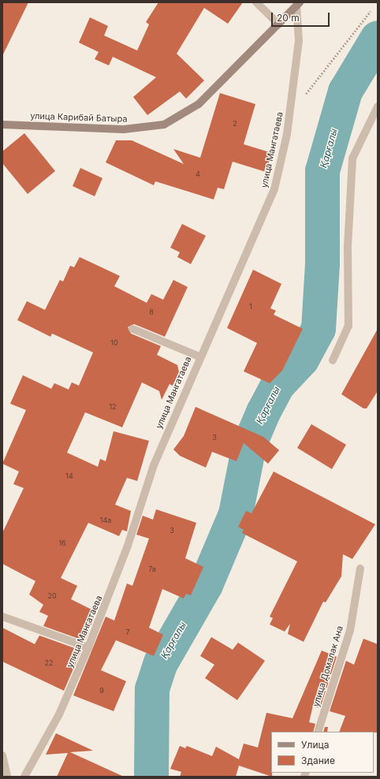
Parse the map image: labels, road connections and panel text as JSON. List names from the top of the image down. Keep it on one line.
{"streets":{"street":["улица Карибай Батыра","улица Мангатаева","улица Домалак Ана"]},"crossings":[["улица Карибай Батыра","улица Мангатаева"]],"water":["Қарғалы"],"house_numbers":["2","4","1","8","10","12","3","14","14а","3","16","7а","20","7","22","9"],"legend":["Улица","Здание"],"scale_bar":"20 m"}
